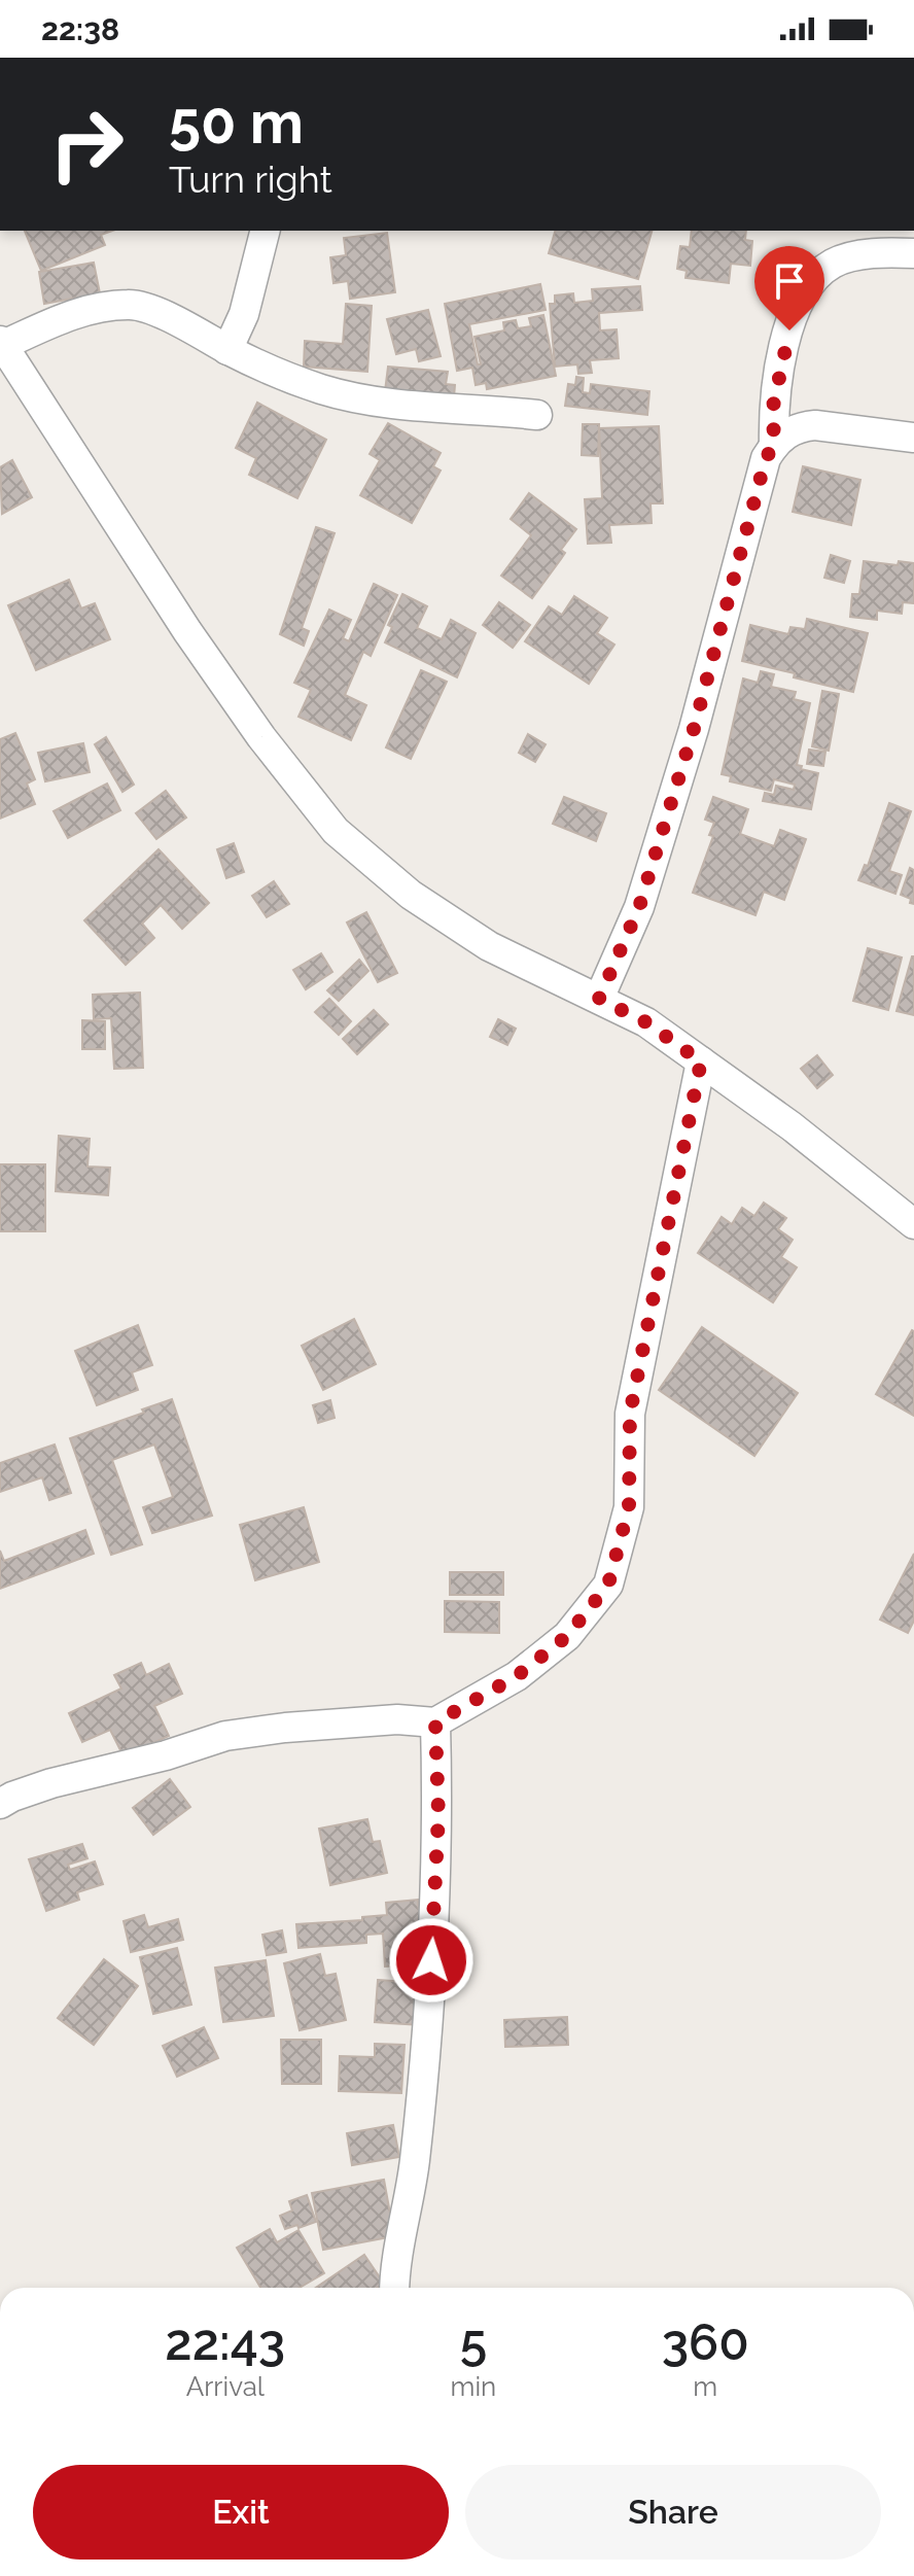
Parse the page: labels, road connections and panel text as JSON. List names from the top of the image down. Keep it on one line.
{"page":{"status":"22:38","turn":["50 m","Turn right"],"eta":["22:43","Arrival","5","min","360","m"],"buttons":["Exit","Share"]}}
